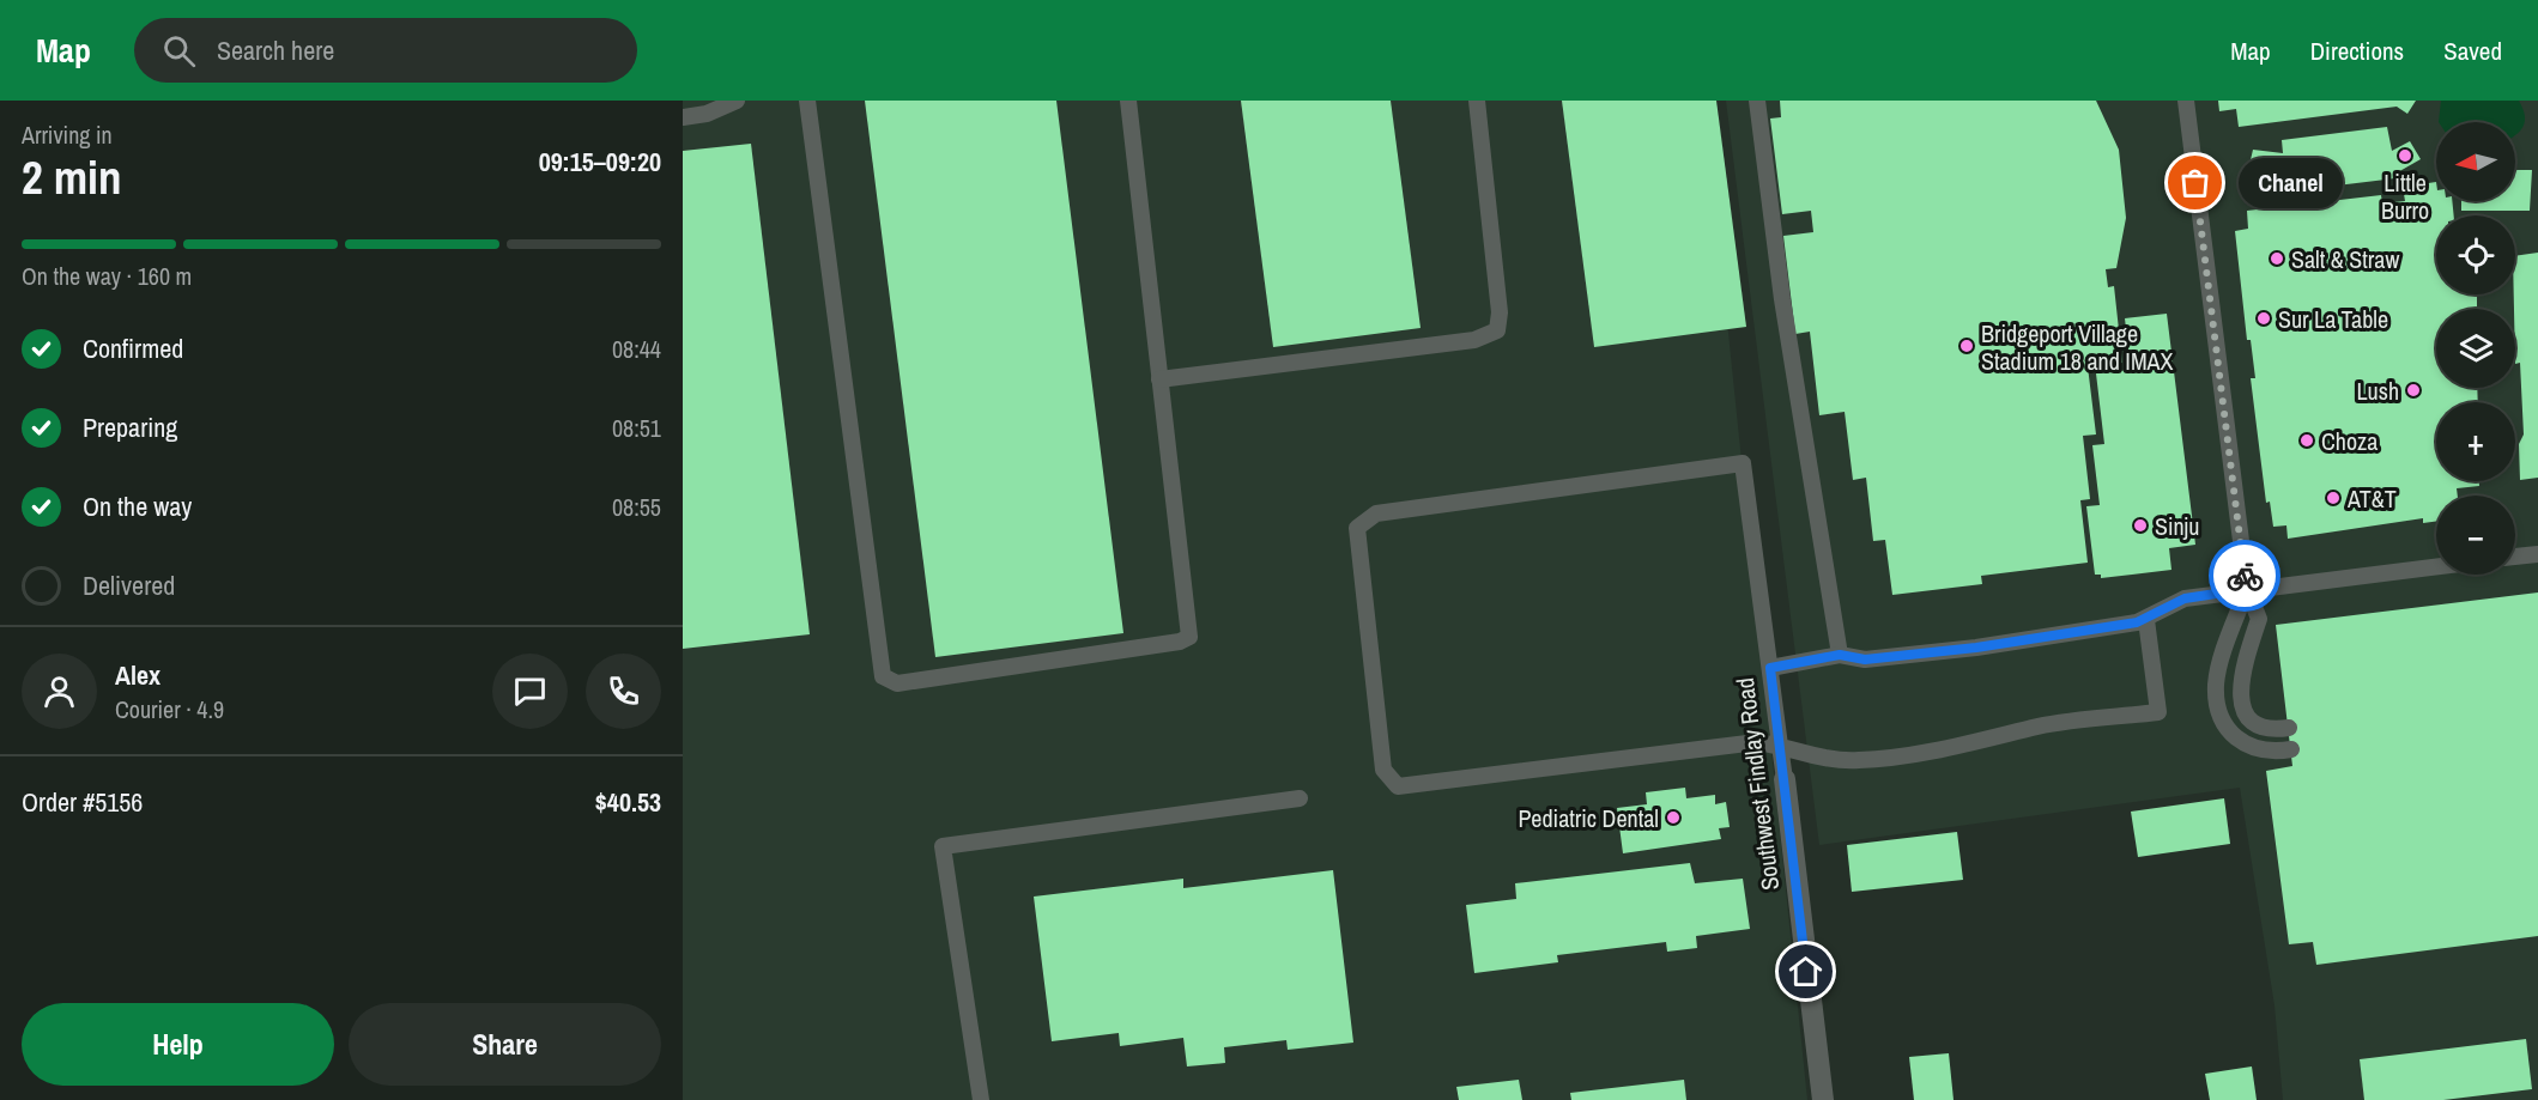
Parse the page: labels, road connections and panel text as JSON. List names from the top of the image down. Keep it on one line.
{"streets":{"street":["Southwest Findlay Road"]},"places":["Little Burro","Chanel","Salt & Straw","Sur La Table","Bridgeport Village Stadium 18 and IMAX","Lush","Choza","AT&T","Sinju","Pediatric Dental"],"north":"left","page":{"header":"Map","search":"Search here","nav":["Map","Directions","Saved"],"heading":["2 min","Arriving in","09:15–09:20"],"panel":["Alex","Courier · 4.9","Order #5156","$40.53"],"map_buttons":["+","−"],"bubble":"Chanel","bar":"On the way · 160 m","list":[["Confirmed","08:44"],["Preparing","08:51"],["On the way","08:55"],"Delivered"],"buttons":["Help","Share"]}}
